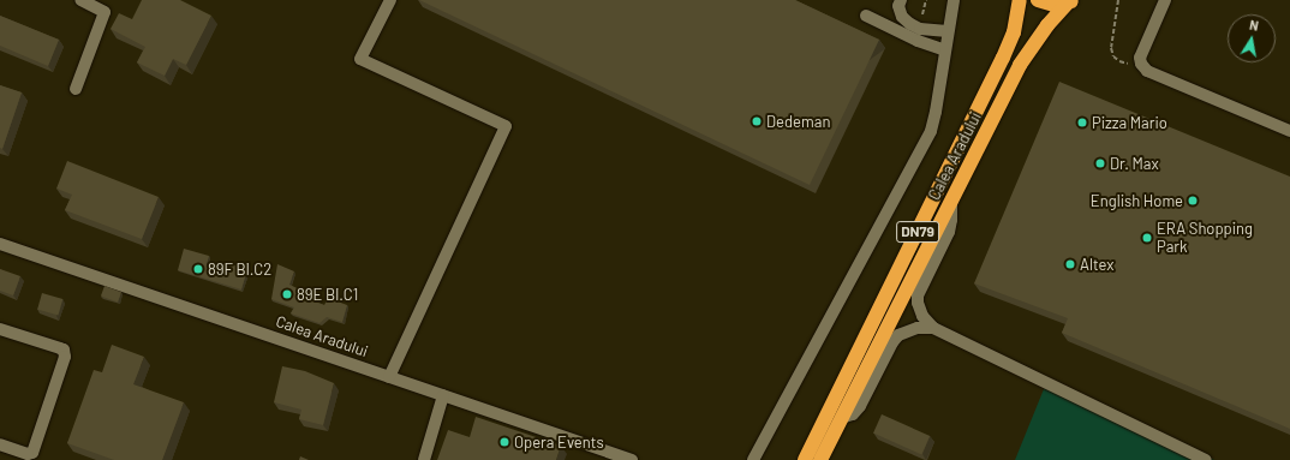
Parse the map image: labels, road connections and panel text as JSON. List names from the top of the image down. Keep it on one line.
{"streets":{"highway":["Calea Aradului","DN79"]},"places":["Dedeman","Pizza Mario","Dr. Max","English Home","ERA Shopping Park","Altex","89F Bl.C2","89E Bl.C1","Opera Events"],"north":"top"}
